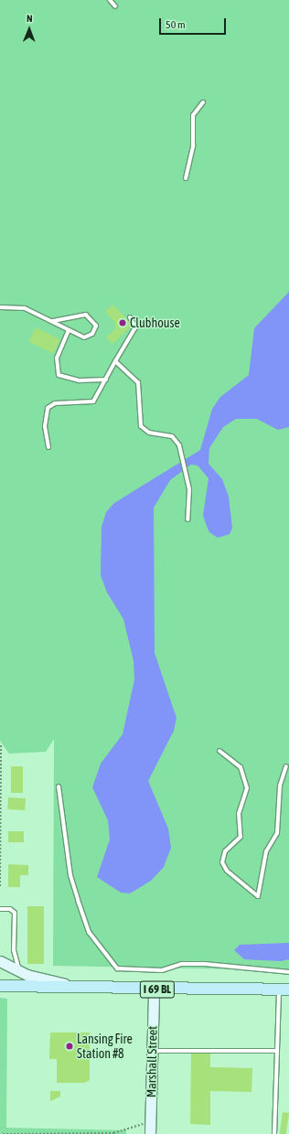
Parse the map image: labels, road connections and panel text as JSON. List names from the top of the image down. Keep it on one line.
{"streets":{"main road":["I 69 BL"],"street":["Marshall Street"]},"crossings":[["I 69 BL","Marshall Street"]],"places":["Clubhouse","Lansing Fire Station #8"],"scale_bar":"50 m","north":"top"}
